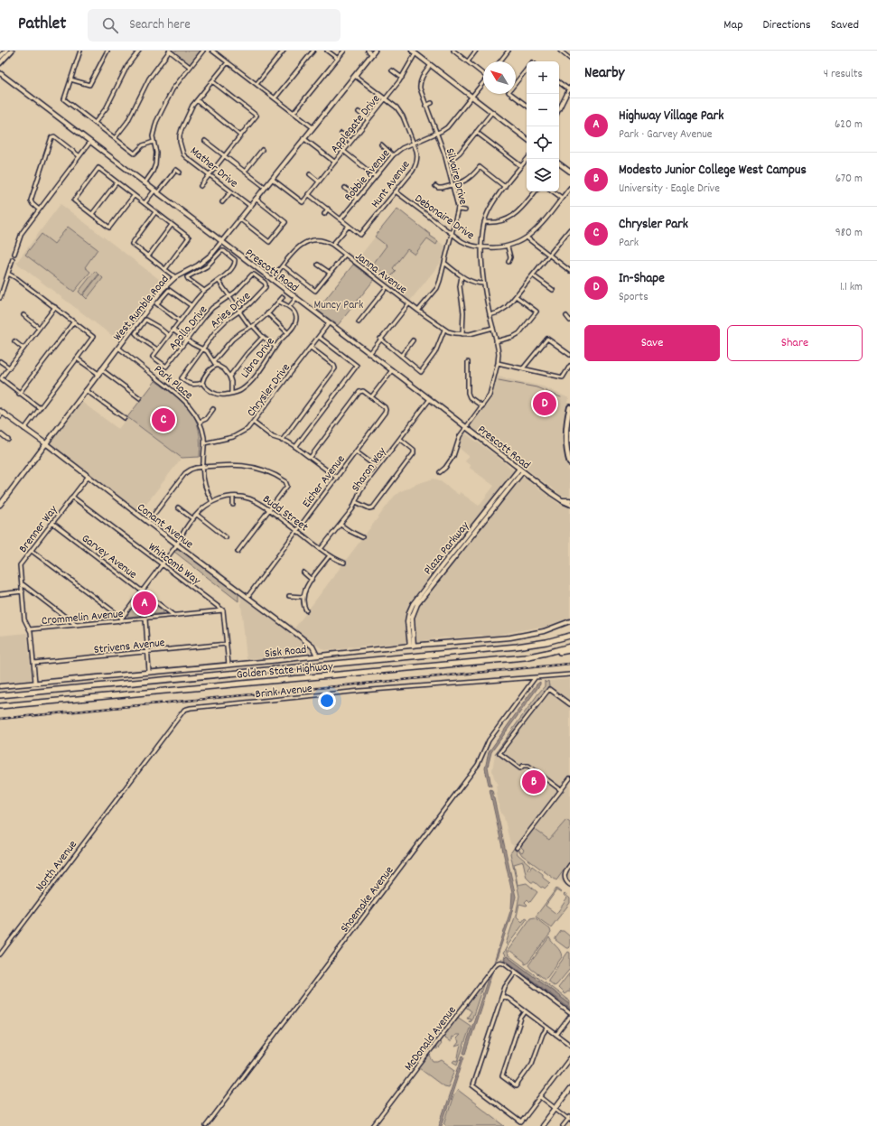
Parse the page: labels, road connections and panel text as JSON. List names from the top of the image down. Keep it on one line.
{"streets":{"highway":["Golden State Highway"],"street":["Applegate Drive","Mather Drive","Robbie Avenue","Silvaire Drive","Hunt Avenue","Debonaire Drive","Prescott Road","Janna Avenue","West Rumble Road","Aries Drive","Apollo Drive","Libra Drive","Park Place","Chrysler Drive","Sharon Way","Eicher Avenue","Budd Street","Conant Avenue","Brenner Way","Plaza Parkway","Garvey Avenue","Whitcomb Way","Crommelin Avenue","Strivens Avenue","Sisk Road","Brink Avenue","North Avenue","Shoemake Avenue","McDonald Avenue"]},"crossings":[["Applegate Drive","Hunt Avenue"],["Applegate Drive","West Rumble Road"],["Mather Drive","West Rumble Road"],["Robbie Avenue","Silvaire Drive"],["Robbie Avenue","Hunt Avenue"],["Silvaire Drive","Debonaire Drive"],["Silvaire Drive","Janna Avenue"],["Hunt Avenue","Debonaire Drive"],["Hunt Avenue","West Rumble Road"],["Prescott Road","Janna Avenue"],["Prescott Road","West Rumble Road"],["Prescott Road","Chrysler Drive"],["Prescott Road","Sharon Way"],["Prescott Road","Plaza Parkway"],["West Rumble Road","Park Place"],["West Rumble Road","Conant Avenue"],["Aries Drive","Apollo Drive"],["Aries Drive","Libra Drive"],["Park Place","Chrysler Drive"],["Park Place","Budd Street"],["Sharon Way","Budd Street"],["Eicher Avenue","Budd Street"],["Eicher Avenue","Conant Avenue"],["Budd Street","Conant Avenue"],["Budd Street","Garvey Avenue"],["Budd Street","Whitcomb Way"],["Budd Street","Crommelin Avenue"],["Conant Avenue","Brenner Way"],["Conant Avenue","Sisk Road"],["Brenner Way","Garvey Avenue"],["Brenner Way","Whitcomb Way"],["Brenner Way","Crommelin Avenue"],["Brenner Way","Strivens Avenue"],["Brenner Way","Sisk Road"],["Plaza Parkway","Sisk Road"],["Garvey Avenue","Crommelin Avenue"],["Whitcomb Way","Crommelin Avenue"],["Brink Avenue","North Avenue"],["Brink Avenue","Shoemake Avenue"]],"parks":["Muncy Park"],"north":"top left","page":{"header":"Pathlet","search":"Search here","nav":["Map","Directions","Saved"],"heading":["Nearby","4 results"],"map_buttons":["+","−"],"list":[{"mark":"A","name":"Highway Village Park","note":"Park · Garvey Avenue","value":"620 m"},{"mark":"B","name":"Modesto Junior College West Campus","note":"University · Eagle Drive","value":"670 m"},{"mark":"C","name":"Chrysler Park","note":"Park","value":"980 m"},{"mark":"D","name":"In-Shape","note":"Sports","value":"1.1 km"}],"buttons":["Save","Share"],"pins":["D","C","A","B"]}}
